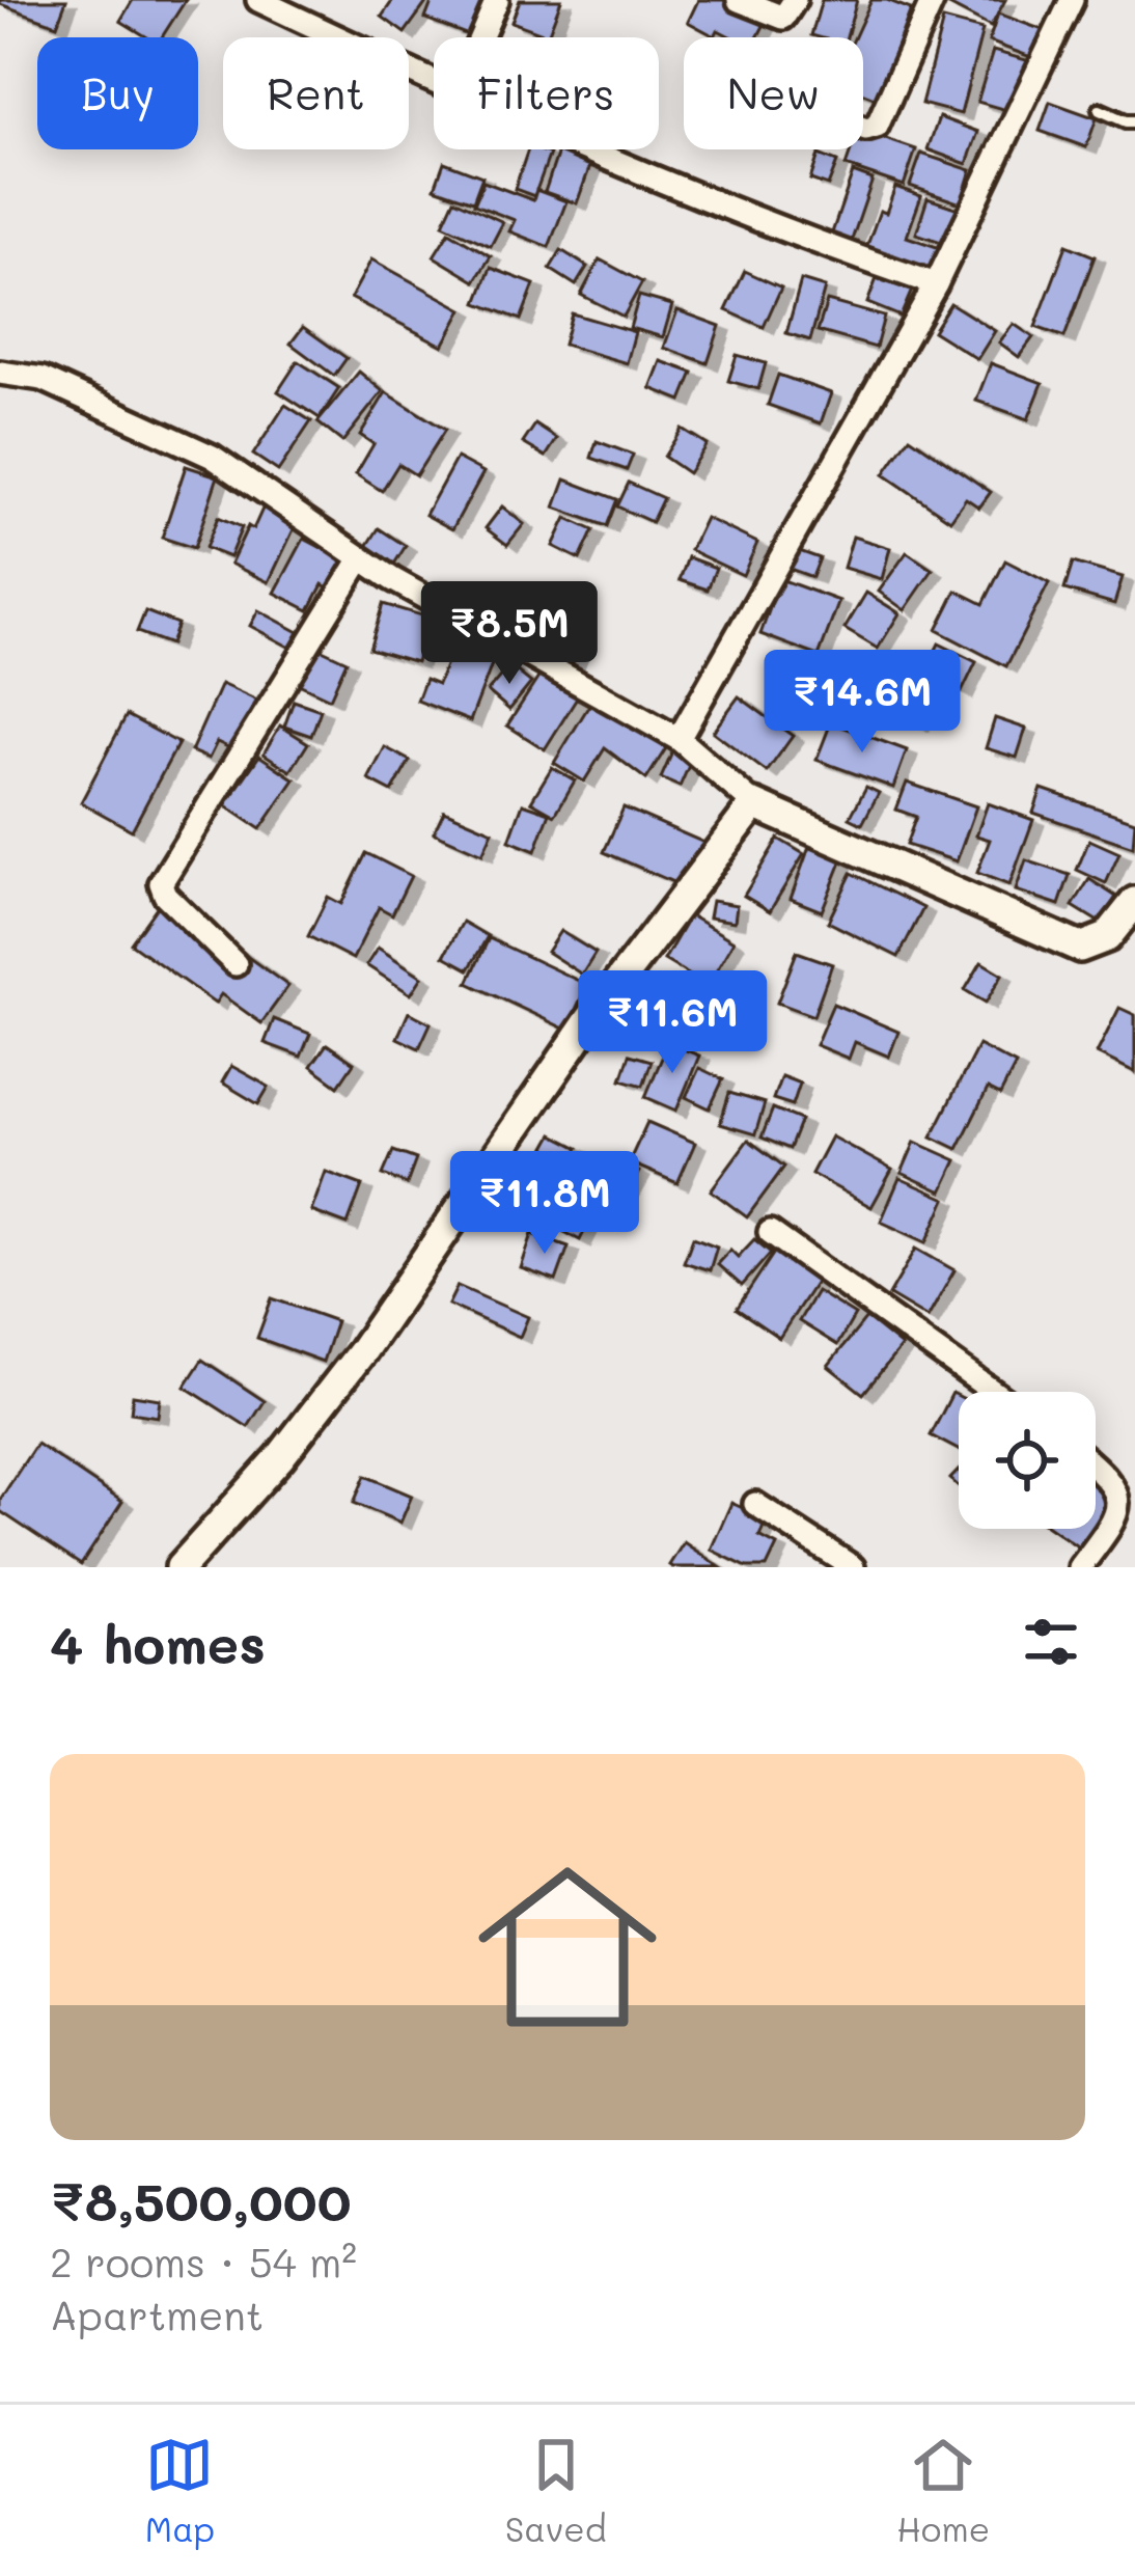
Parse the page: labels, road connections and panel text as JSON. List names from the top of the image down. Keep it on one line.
{"page":{"chip":["Buy","Rent","Filters","New"],"price":["₹8.5M","₹14.6M","₹11.6M","₹11.8M"],"heading":"4 homes","list":[{"name":"₹8,500,000","note":"2 rooms · 54 m² · Apartment"}],"tabs":["Map","Saved","Home"]}}
